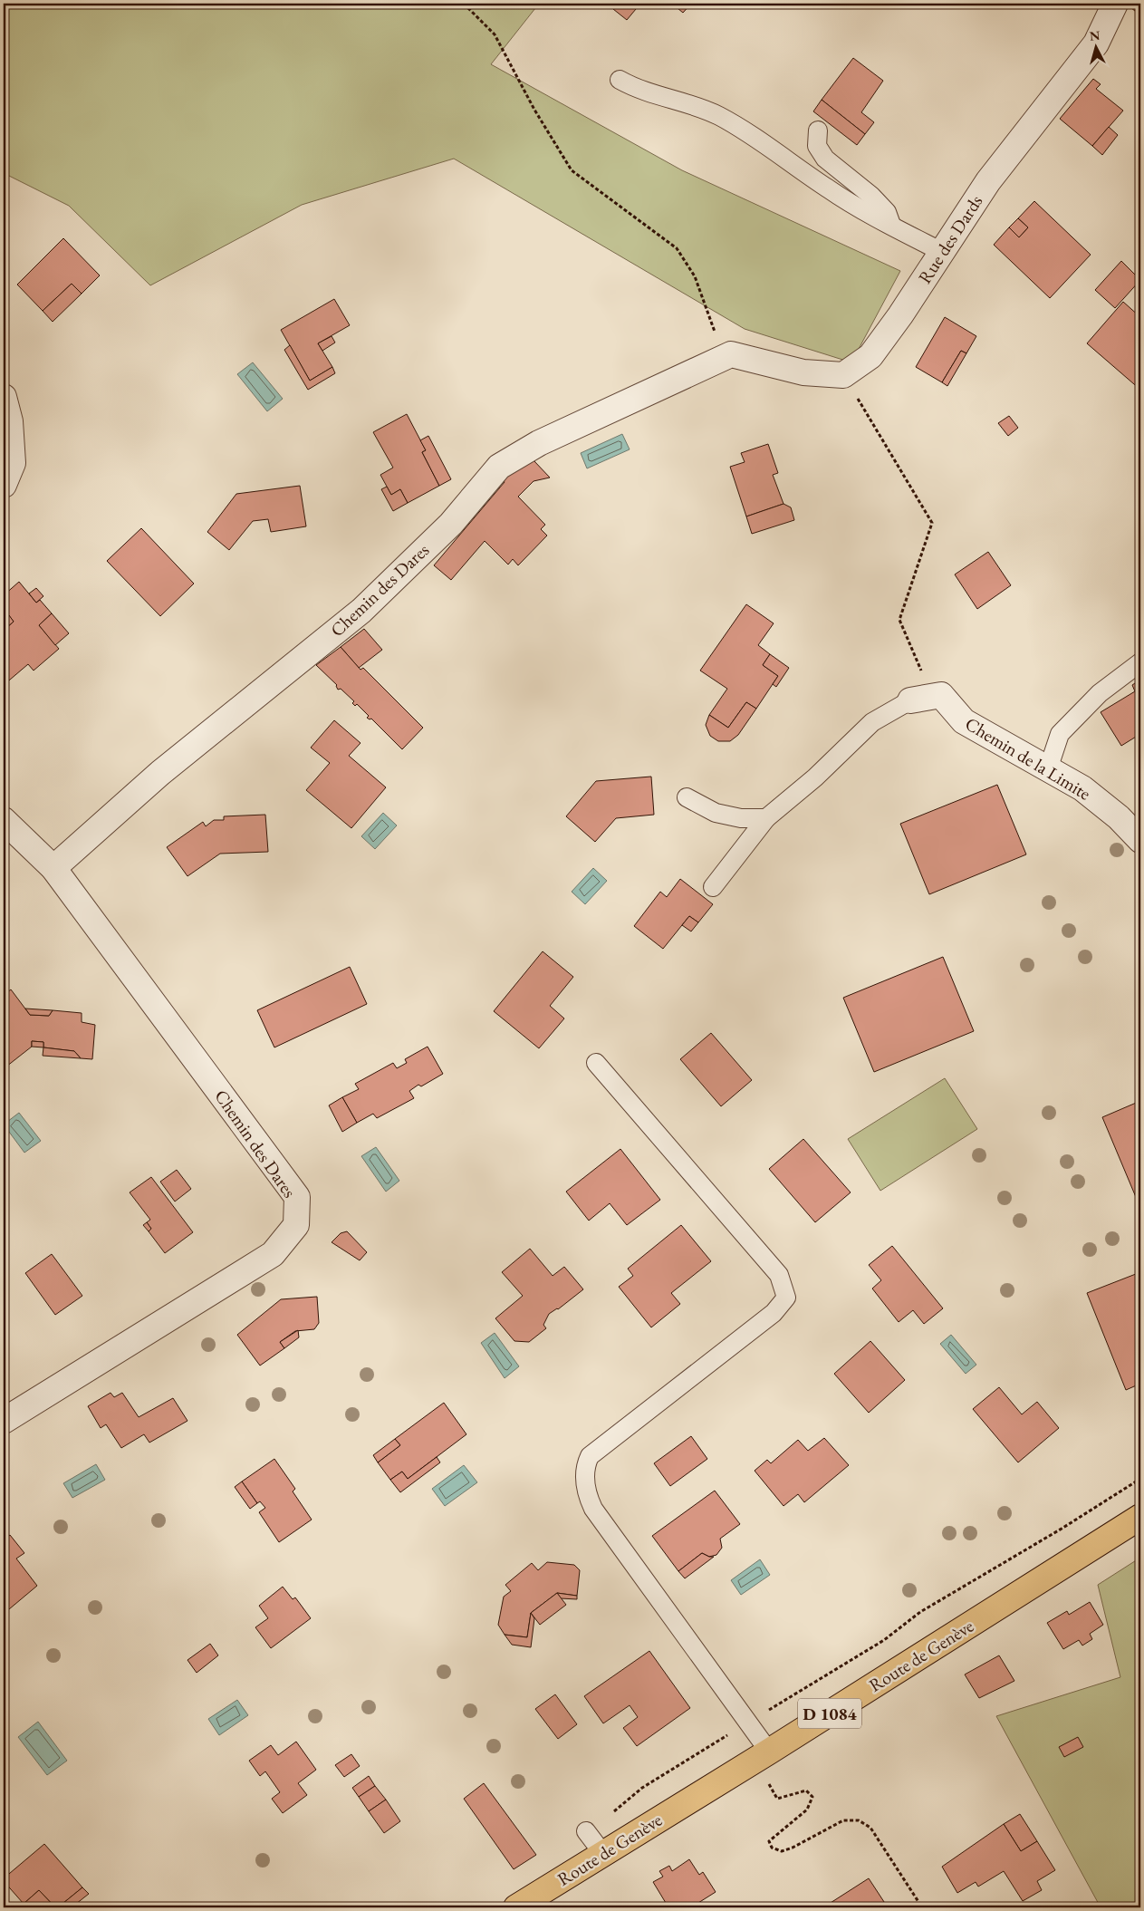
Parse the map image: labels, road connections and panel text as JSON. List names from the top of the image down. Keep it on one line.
{"streets":{"main road":["Route de Genève","D 1084"],"street":["Rue des Dards","Chemin des Dares","Chemin de la Limite"]},"north":"top"}
